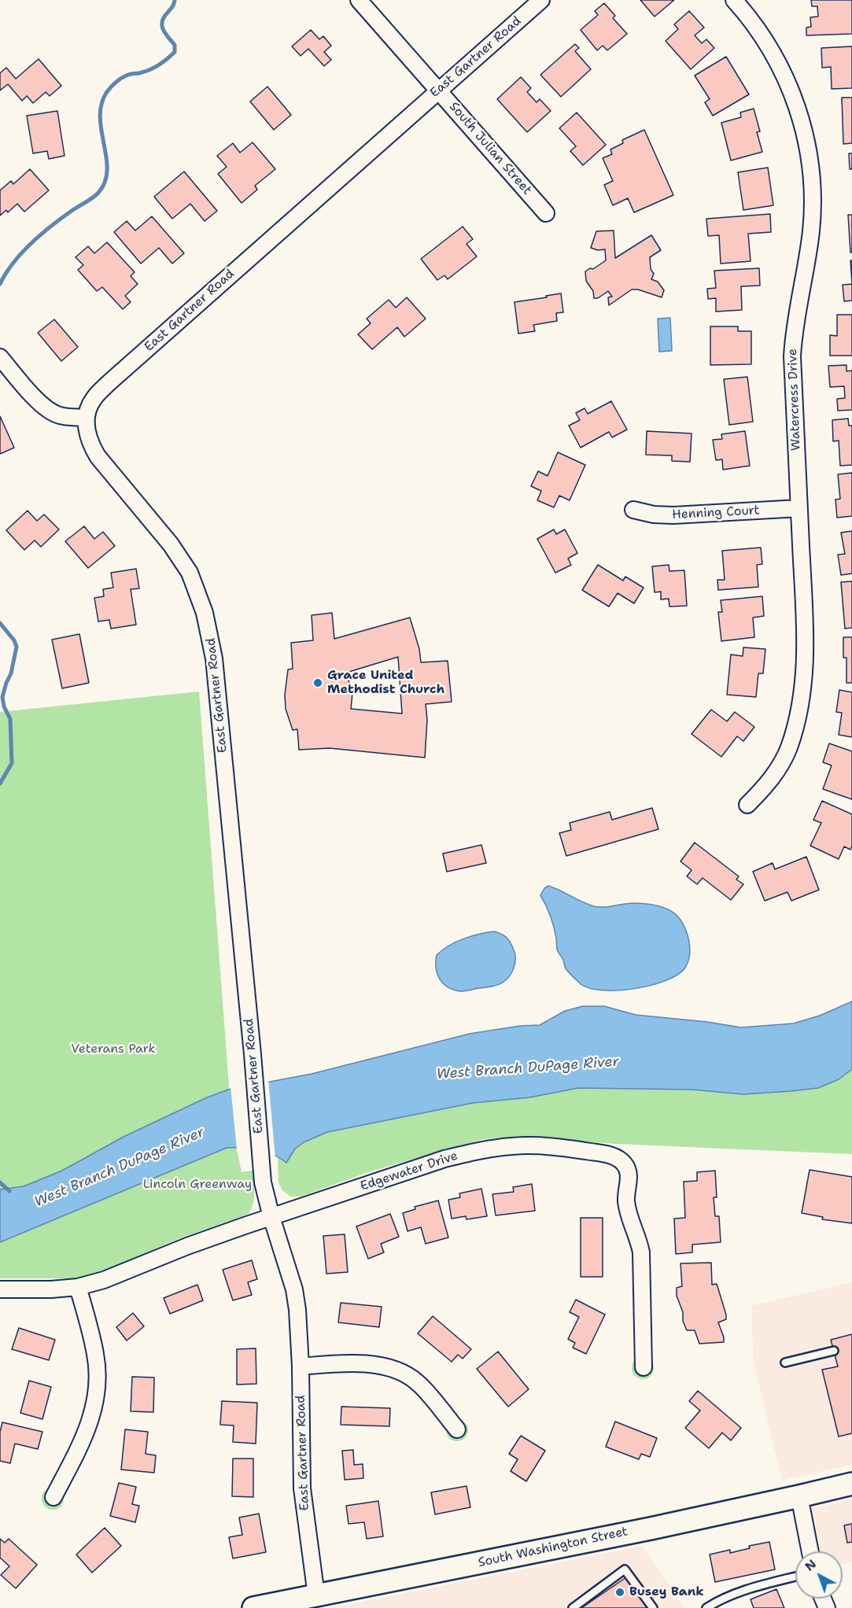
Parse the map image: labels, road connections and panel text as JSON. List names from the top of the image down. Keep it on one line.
{"streets":{"main road":["South Washington Street"],"street":["East Gartner Road","South Julian Street","Watercress Drive","Henning Court","Edgewater Drive"]},"crossings":[["East Gartner Road","South Julian Street"],["East Gartner Road","Edgewater Drive"],["East Gartner Road","South Washington Street"],["Watercress Drive","Henning Court"]],"water":["West Branch DuPage River"],"parks":["Veterans Park","Lincoln Greenway"],"places":["Grace United Methodist Church","Busey Bank"],"north":"top left"}
